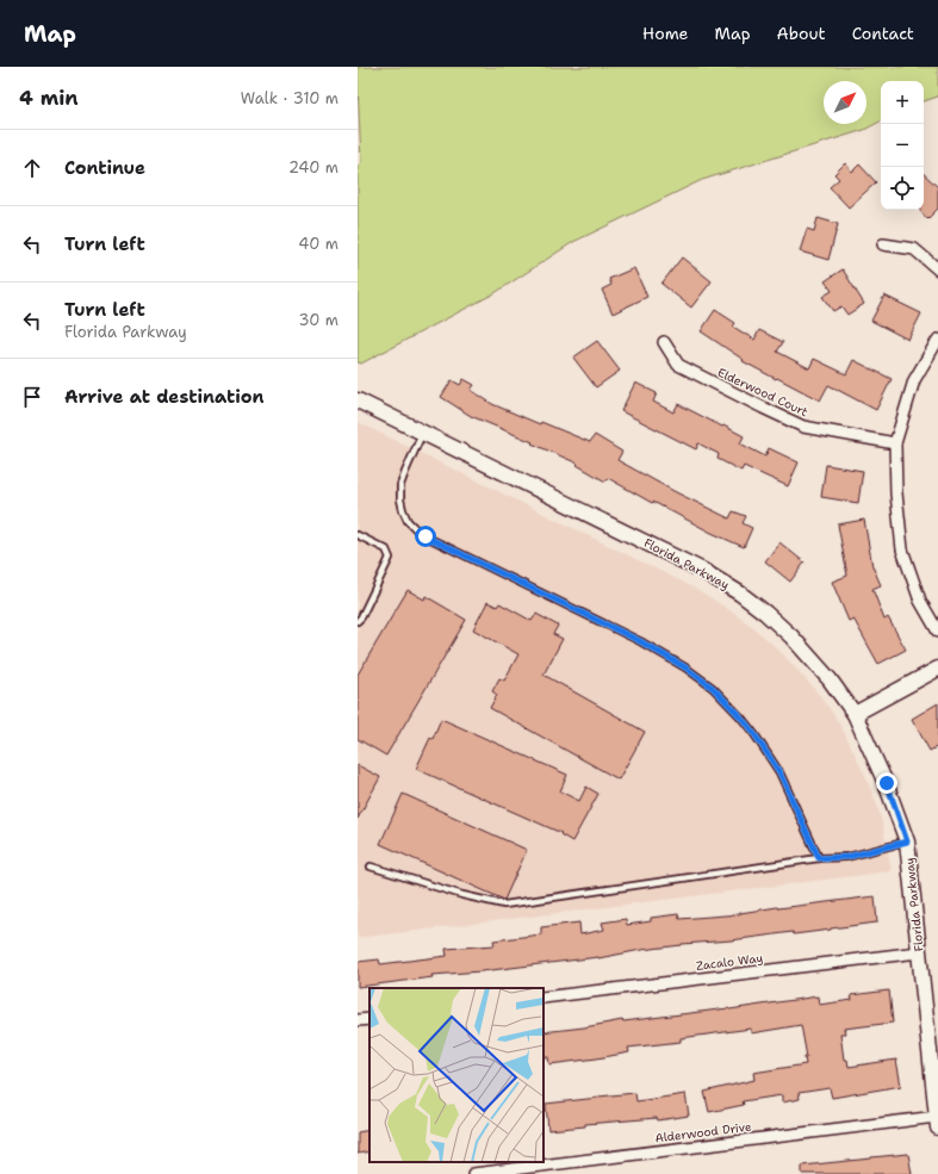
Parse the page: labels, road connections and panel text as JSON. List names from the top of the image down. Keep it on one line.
{"streets":{"street":["Elderwood Court","Florida Parkway","Zacalo Way","Alderwood Drive"]},"crossings":[["Florida Parkway","Zacalo Way"],["Florida Parkway","Alderwood Drive"]],"north":"top right","page":{"header":"Map","nav":["Home","Map","About","Contact"],"heading":["4 min","Walk · 310 m"],"map_buttons":["+","−"],"list":[["Continue","240 m"],["Turn left","40 m"],["Turn left","Florida Parkway","30 m"],"Arrive at destination"]}}
